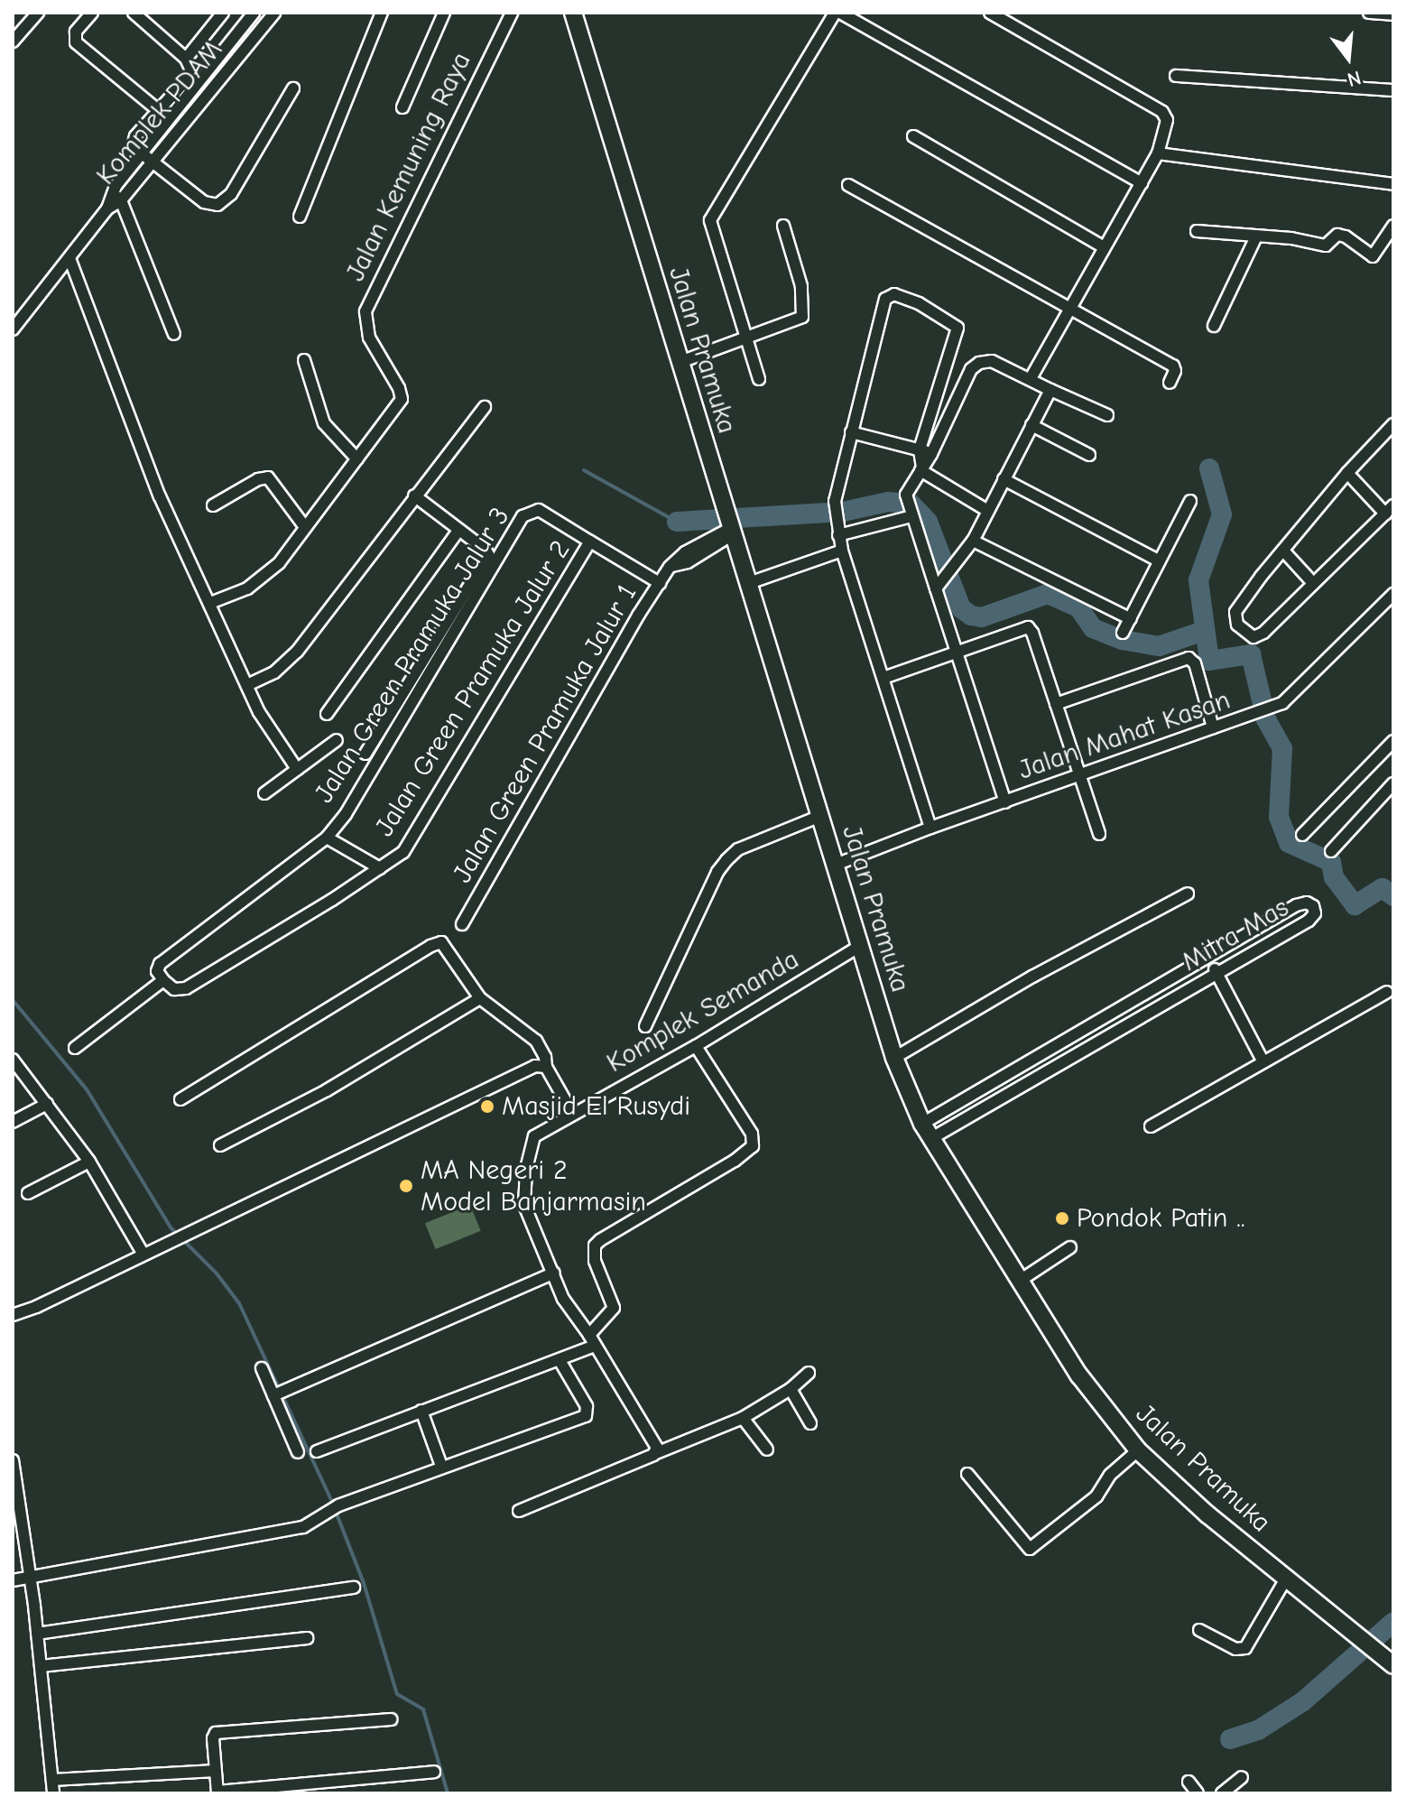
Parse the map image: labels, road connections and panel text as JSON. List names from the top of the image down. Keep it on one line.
{"streets":{"main road":["Jalan Pramuka"],"street":["Komplek PDAM","Jalan Kemuning Raya","Jalan Green Pramuka Jalur 3","Jalan Green Pramuka Jalur 2","Jalan Green Pramuka Jalur 1","Jalan Mahat Kasan","Mitra Mas","Komplek Semanda"]},"crossings":[["Jalan Pramuka","Jalan Green Pramuka Jalur 1"],["Jalan Pramuka","Jalan Mahat Kasan"],["Jalan Pramuka","Mitra Mas"],["Jalan Pramuka","Komplek Semanda"],["Jalan Green Pramuka Jalur 3","Jalan Green Pramuka Jalur 2"],["Jalan Green Pramuka Jalur 2","Jalan Green Pramuka Jalur 1"]],"places":["Masjid El Rusydi","MA Negeri 2 Model Banjarmasin","Pondok Patin .."],"north":"bottom"}
